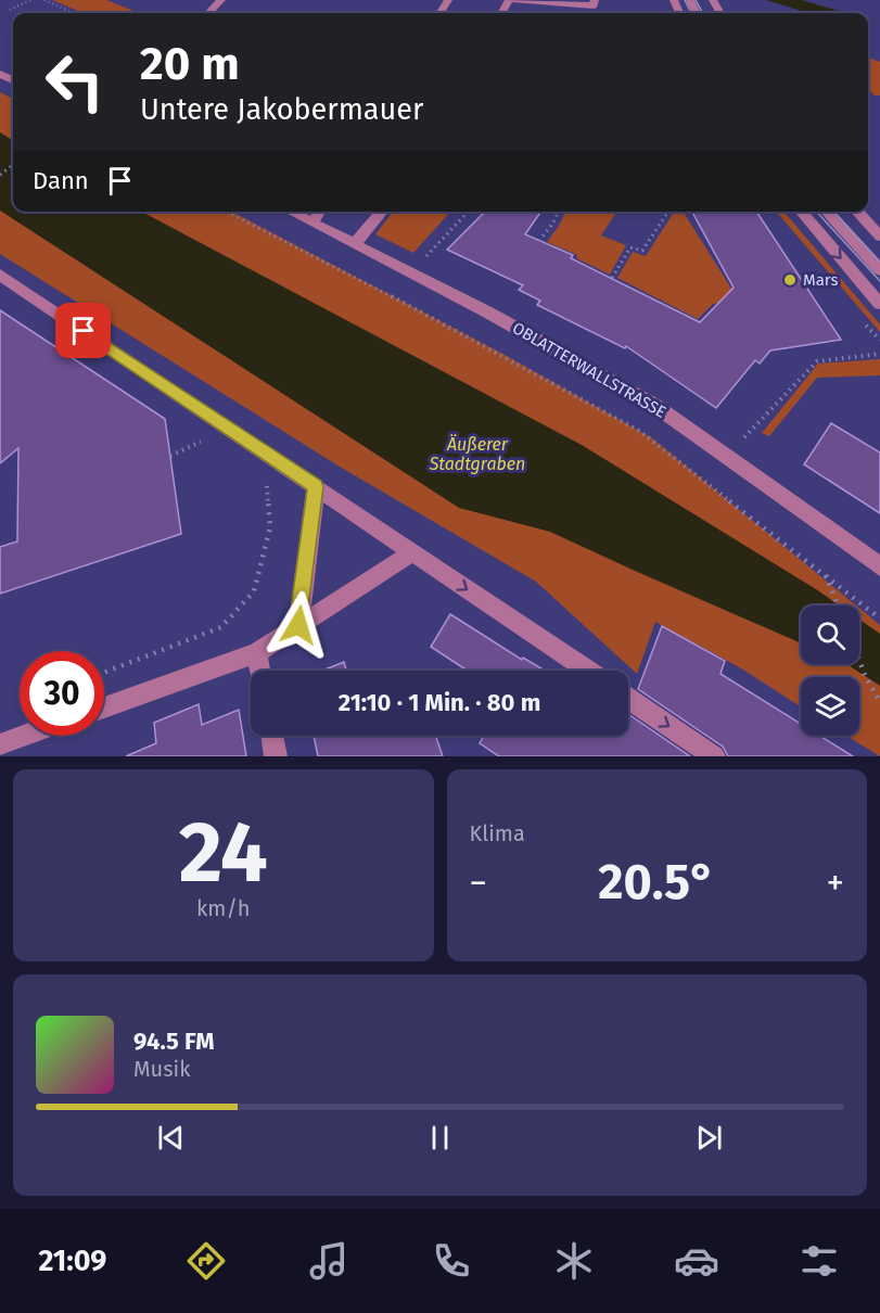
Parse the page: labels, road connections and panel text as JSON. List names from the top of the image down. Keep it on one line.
{"streets":{"street":["OBLATTERWALLSTRASSE"]},"water":["Äußerer Stadtgraben"],"places":["Mars"],"page":{"turn":["20 m","Untere Jakobermauer"],"then":"Dann","limit":"30","trip":"21:10 · 1 Min. · 80 m","tile":[["24","km/h"],"Klima"],"heat":["−","20.5°","+"],"song":["94.5 FM","Musik"],"tabs":"21:09"}}
